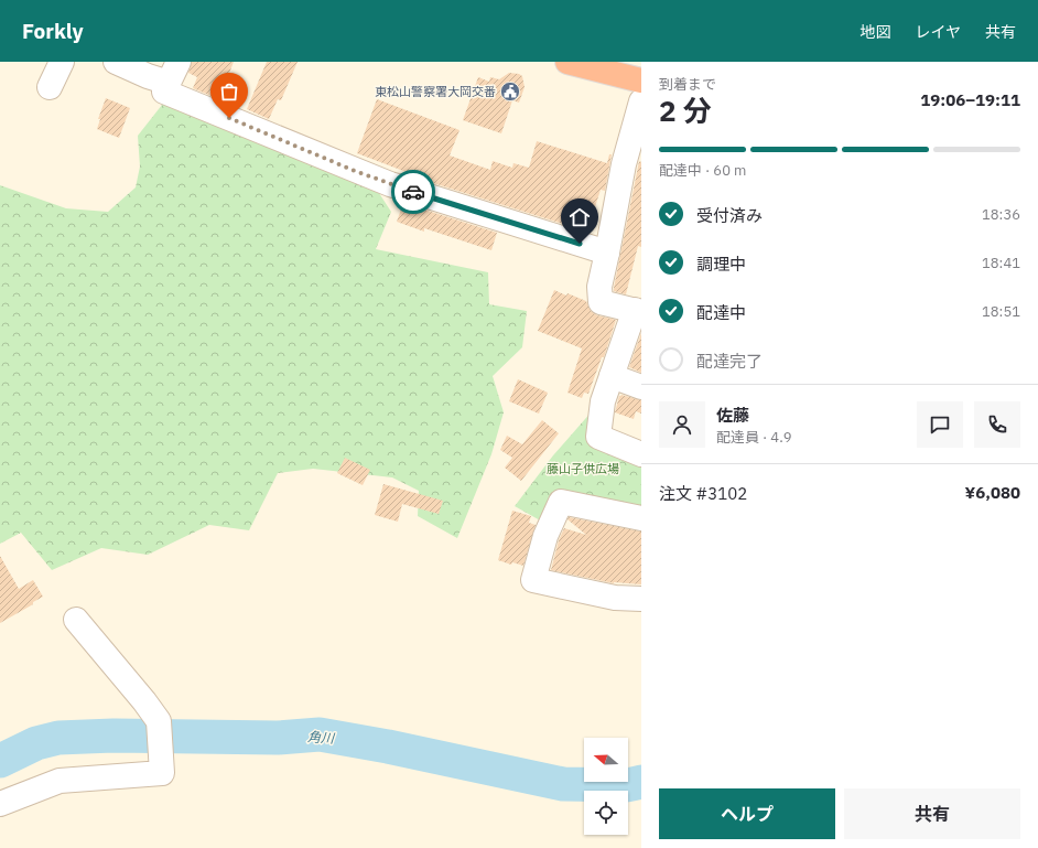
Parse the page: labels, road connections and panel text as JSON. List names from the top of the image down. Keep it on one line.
{"water":["角川"],"parks":["藤山子供広場"],"places":{"public building":["東松山警察署大岡交番"]},"north":"left","page":{"header":"Forkly","nav":["地図","レイヤ","共有"],"heading":["2 分","到着まで","19:06–19:11"],"panel":["佐藤","配達員 · 4.9","注文 #3102","¥6,080"],"bar":"配達中 · 60 m","list":[["受付済み","18:36"],["調理中","18:41"],["配達中","18:51"],"配達完了"],"buttons":["ヘルプ","共有"]}}
